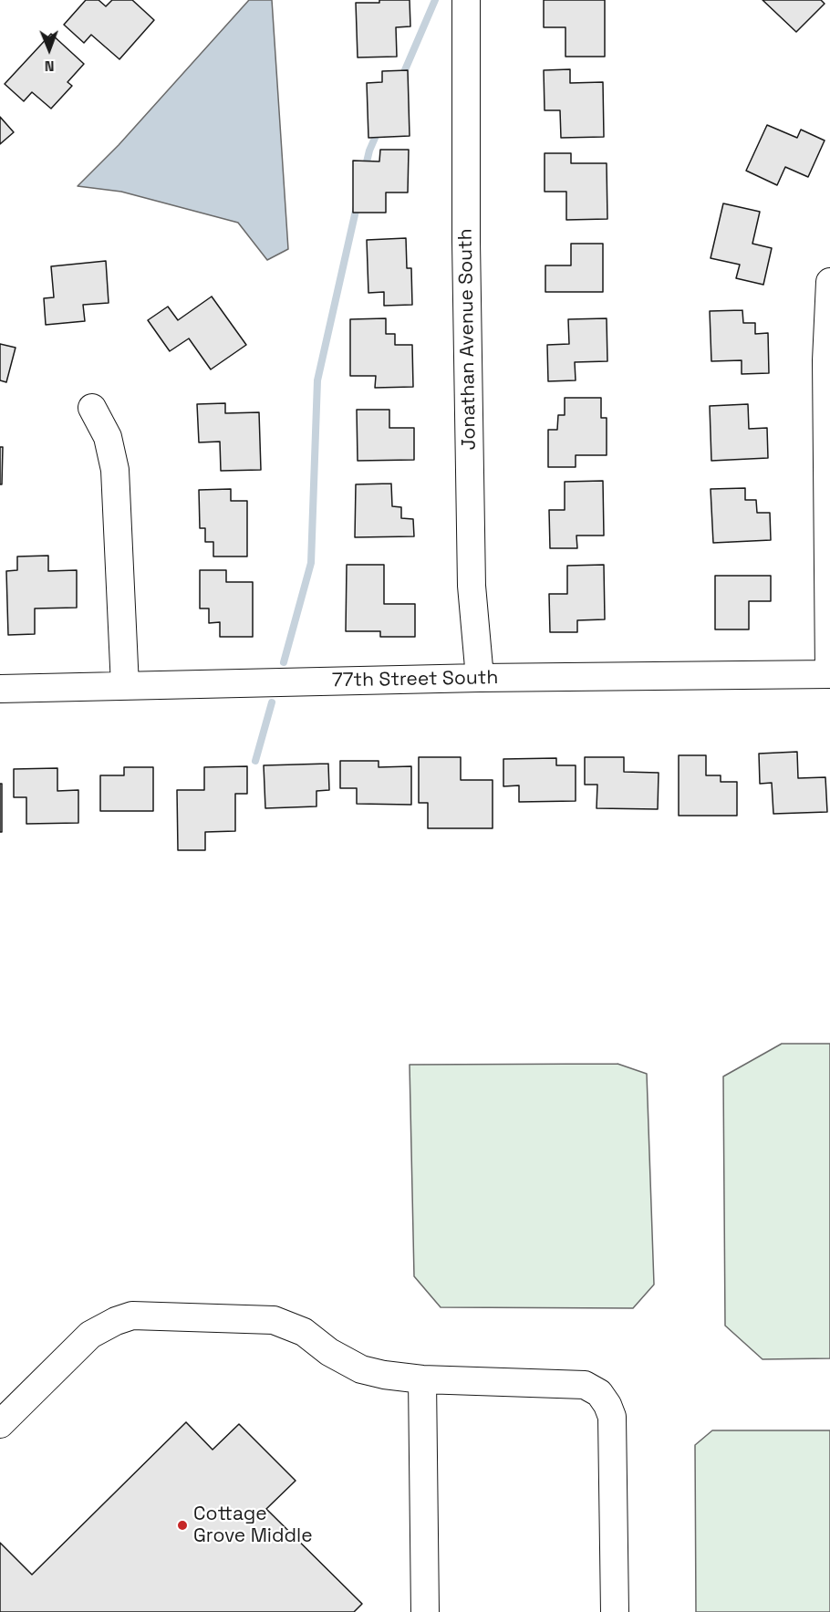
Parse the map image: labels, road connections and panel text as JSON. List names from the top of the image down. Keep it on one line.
{"streets":{"street":["Jonathan Avenue South","77th Street South"]},"crossings":[["Jonathan Avenue South","77th Street South"]],"places":["Cottage Grove Middle"],"north":"bottom"}
